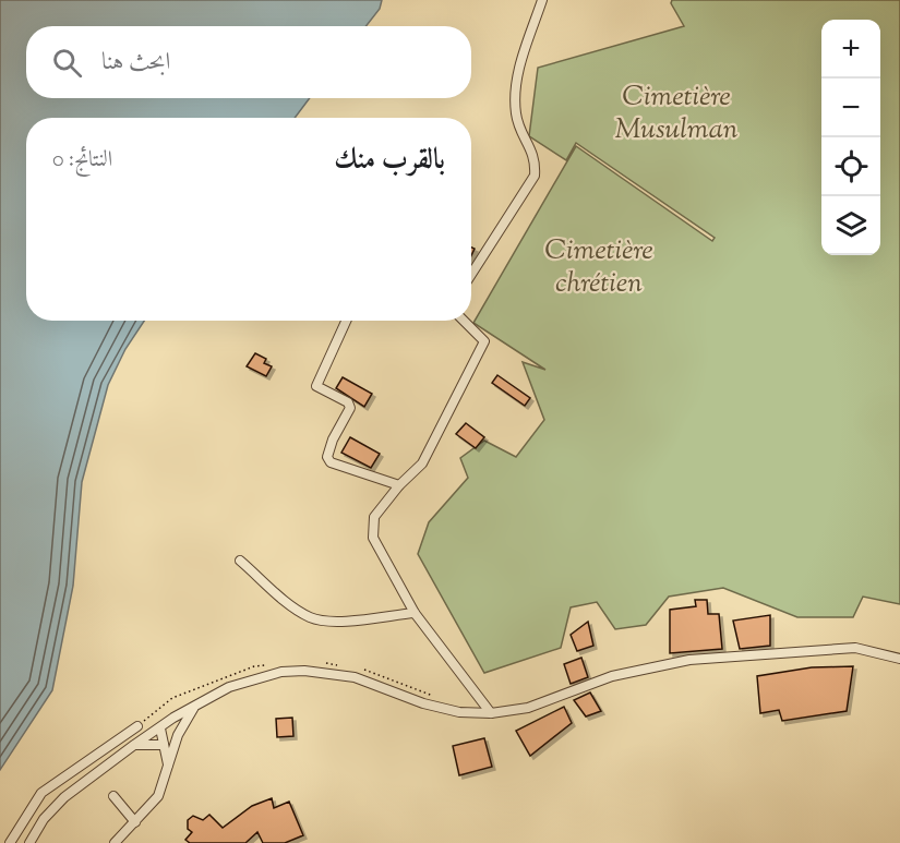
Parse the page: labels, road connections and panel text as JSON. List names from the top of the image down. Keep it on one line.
{"parks":["Cimetière Musulman","Cimetière chrétien"],"page":{"map_buttons":["+","−"],"search":"ابحث هنا","heading":["بالقرب منك","النتائج: 0"]}}
